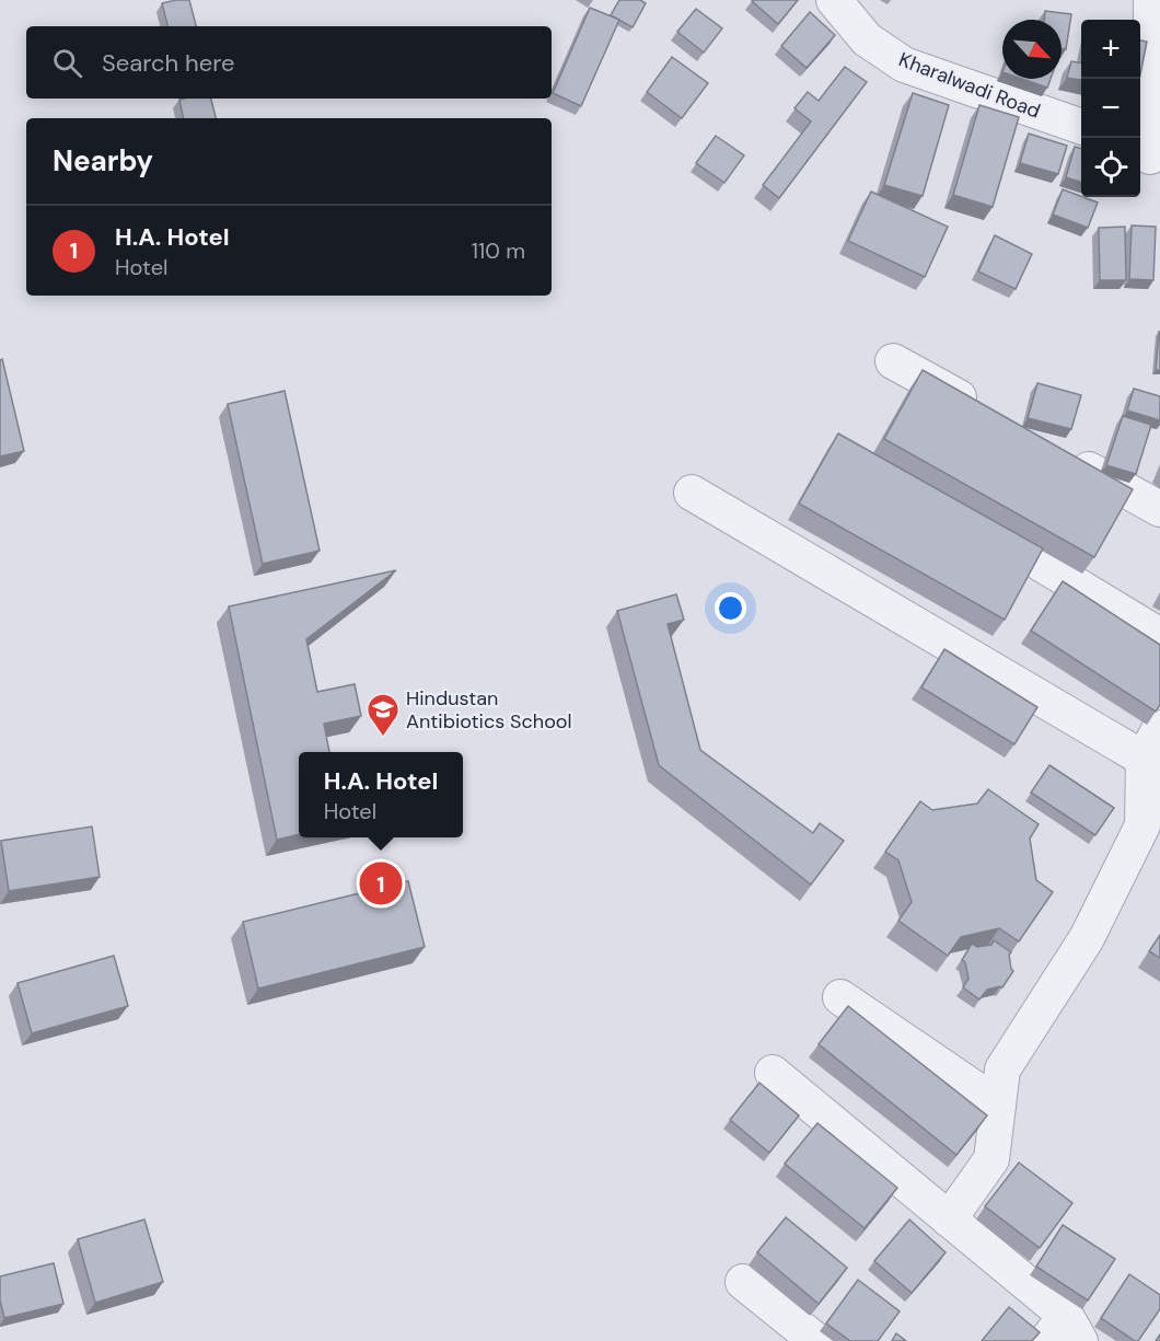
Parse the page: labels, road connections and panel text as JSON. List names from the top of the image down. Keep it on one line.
{"streets":{"street":["Kharalwadi Road"]},"places":{"school or university":["Hindustan Antibiotics School"]},"north":"bottom right","page":{"map_buttons":["+","−"],"search":"Search here","heading":"Nearby","list":[{"mark":"1","name":"H.A. Hotel","note":"Hotel","value":"110 m"}],"popup":["H.A. Hotel","Hotel"],"pins":"1"}}
